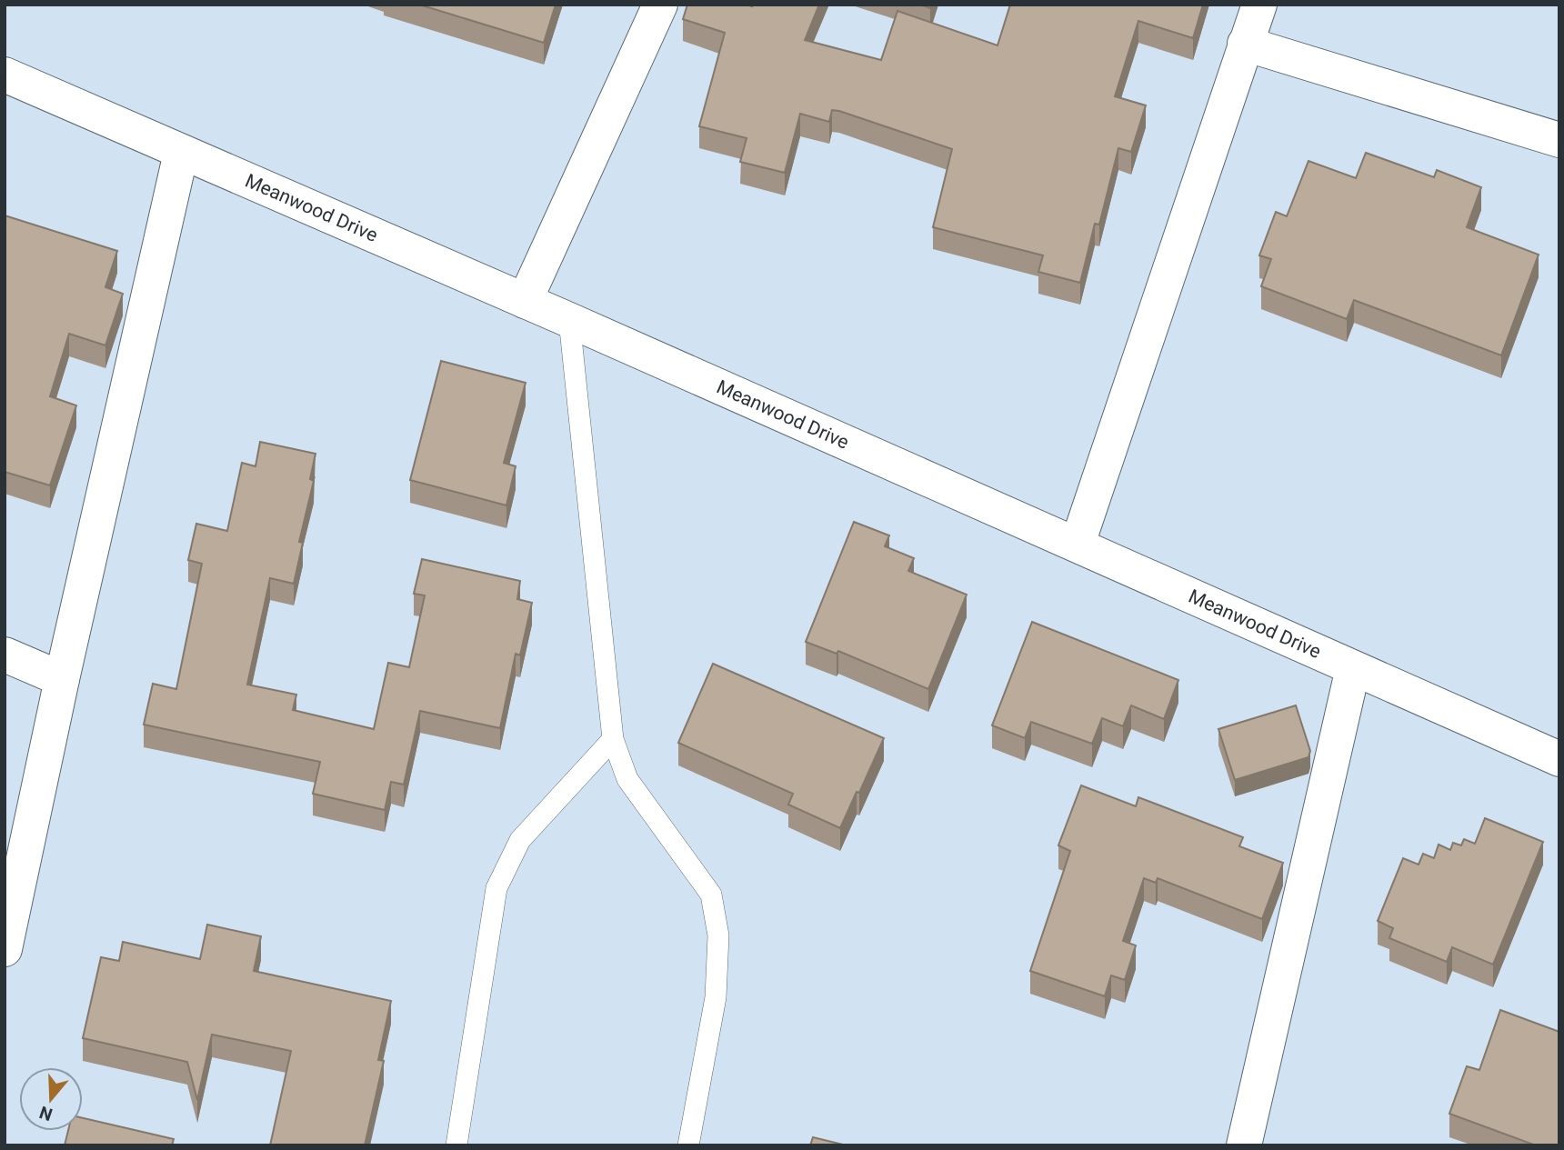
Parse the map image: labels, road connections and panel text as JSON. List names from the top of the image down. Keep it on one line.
{"streets":{"street":["Meanwood Drive"]},"north":"bottom"}
